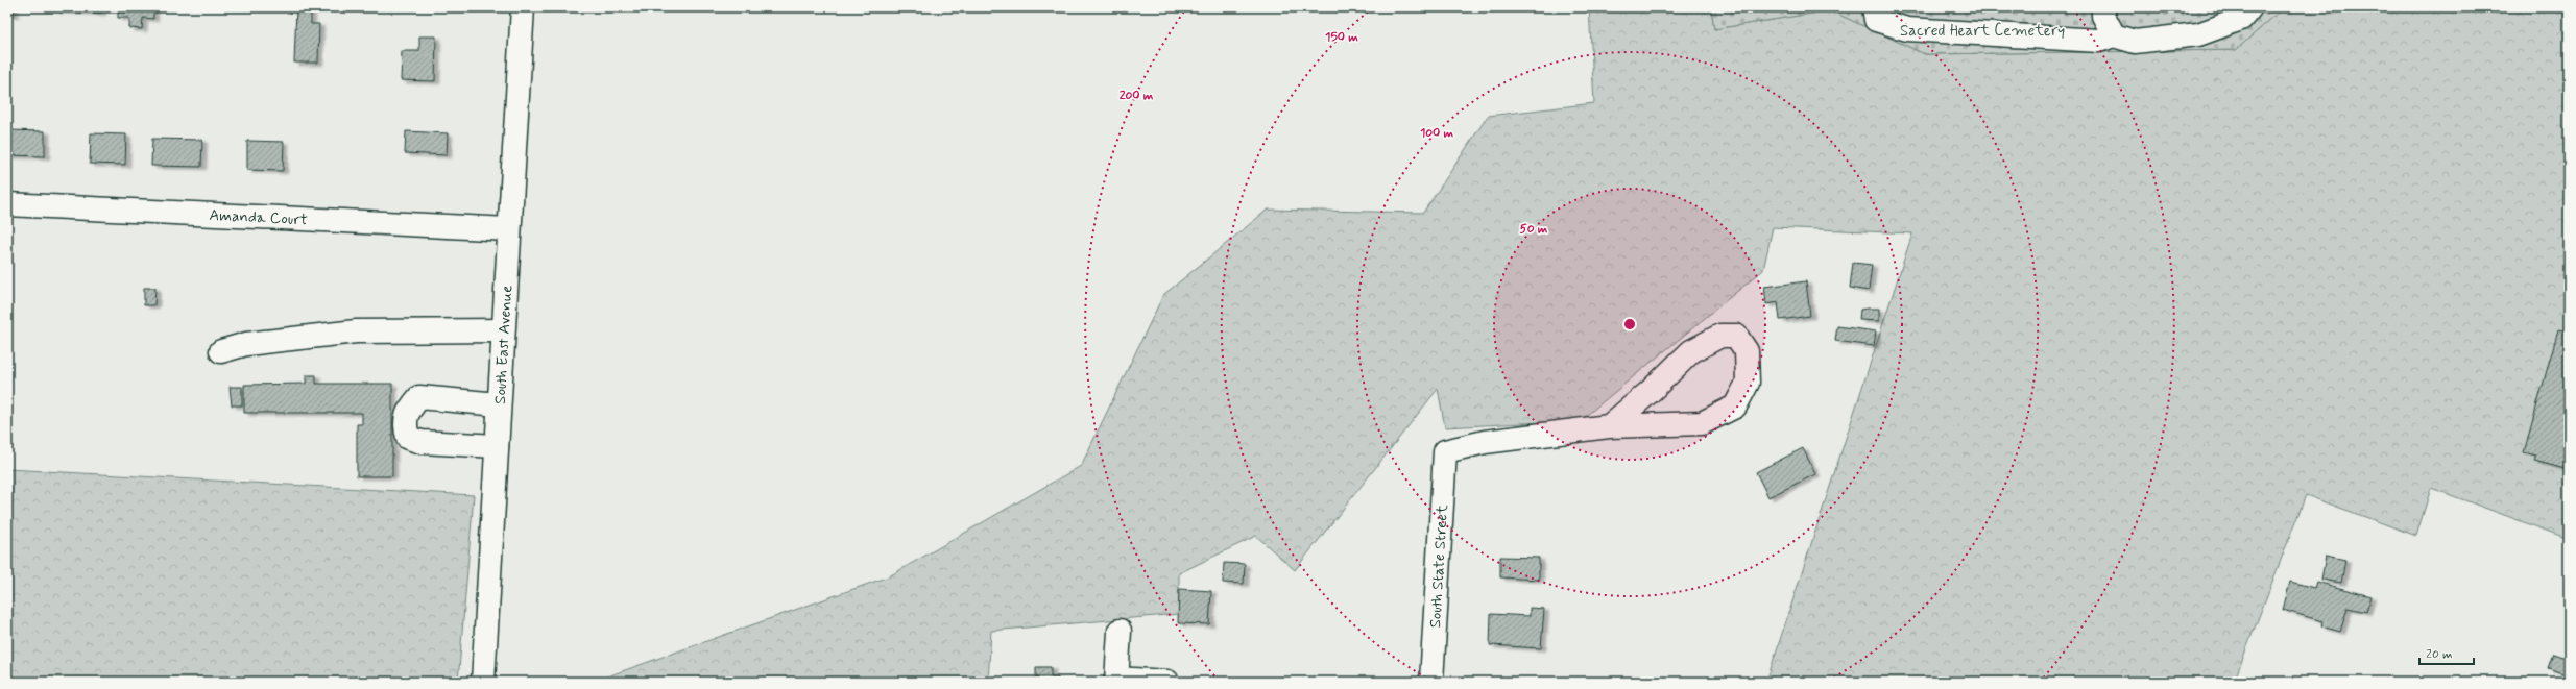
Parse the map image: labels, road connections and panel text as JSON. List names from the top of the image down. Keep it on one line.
{"streets":{"street":["Amanda Court","South East Avenue","South State Street"]},"crossings":[["Amanda Court","South East Avenue"]],"parks":["Sacred Heart Cemetery"],"scale_bar":"20 m","rings":["150 m","200 m","100 m","50 m"]}
